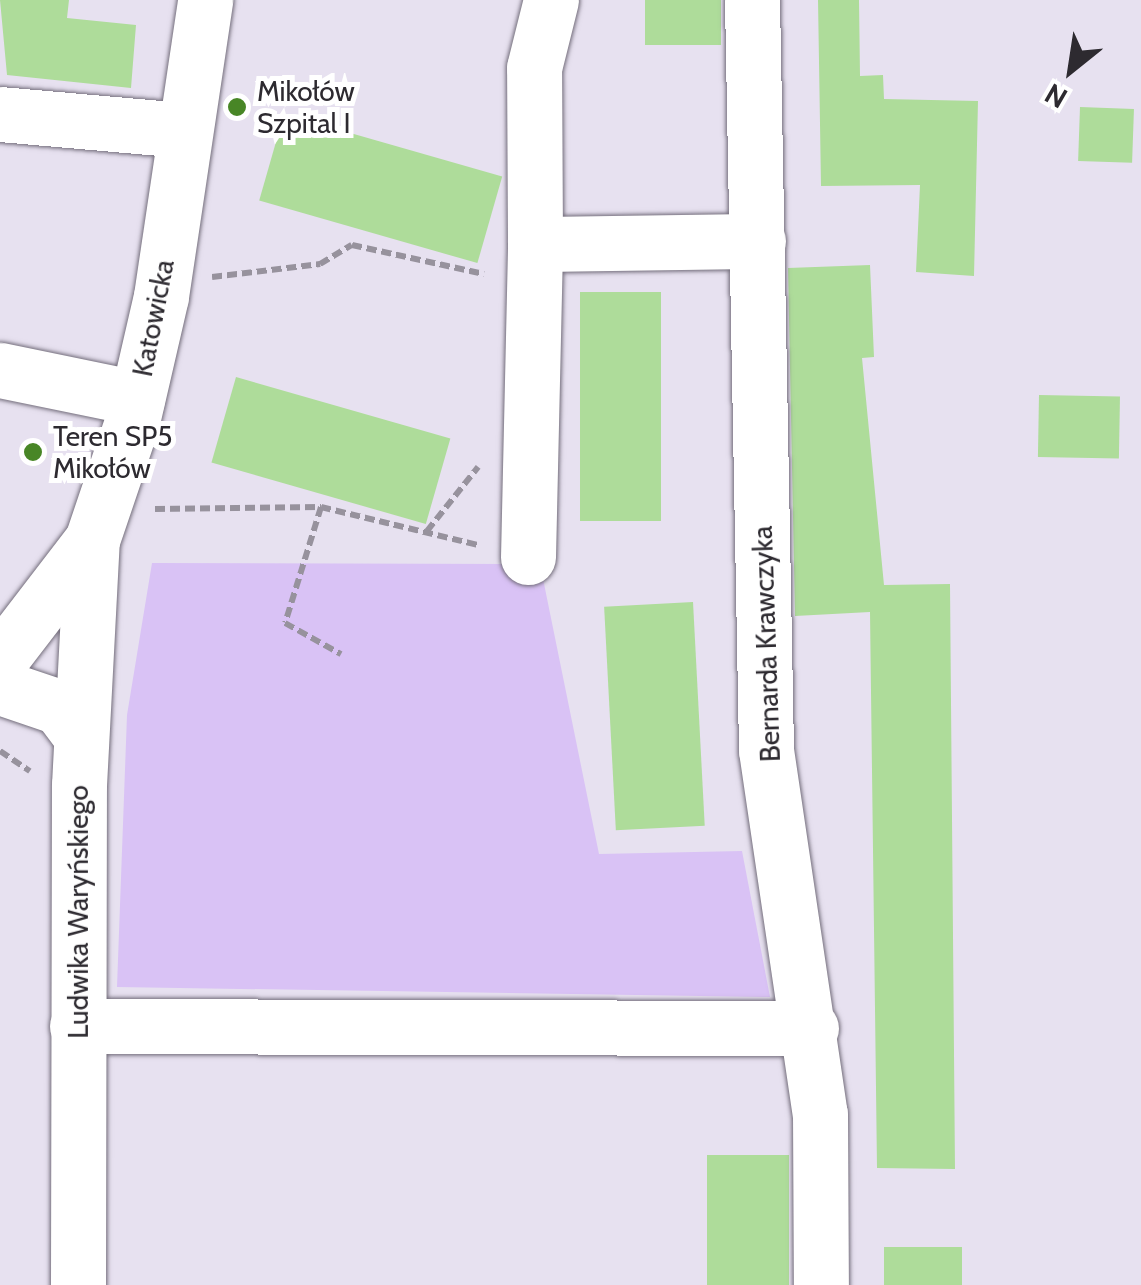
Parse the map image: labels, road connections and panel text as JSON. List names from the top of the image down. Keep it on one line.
{"streets":{"street":["Katowicka","Bernarda Krawczyka","Ludwika Waryńskiego"]},"crossings":[["Katowicka","Ludwika Waryńskiego"]],"places":["Mikołów Szpital I","Teren SP5 Mikołów"],"north":"bottom left"}
